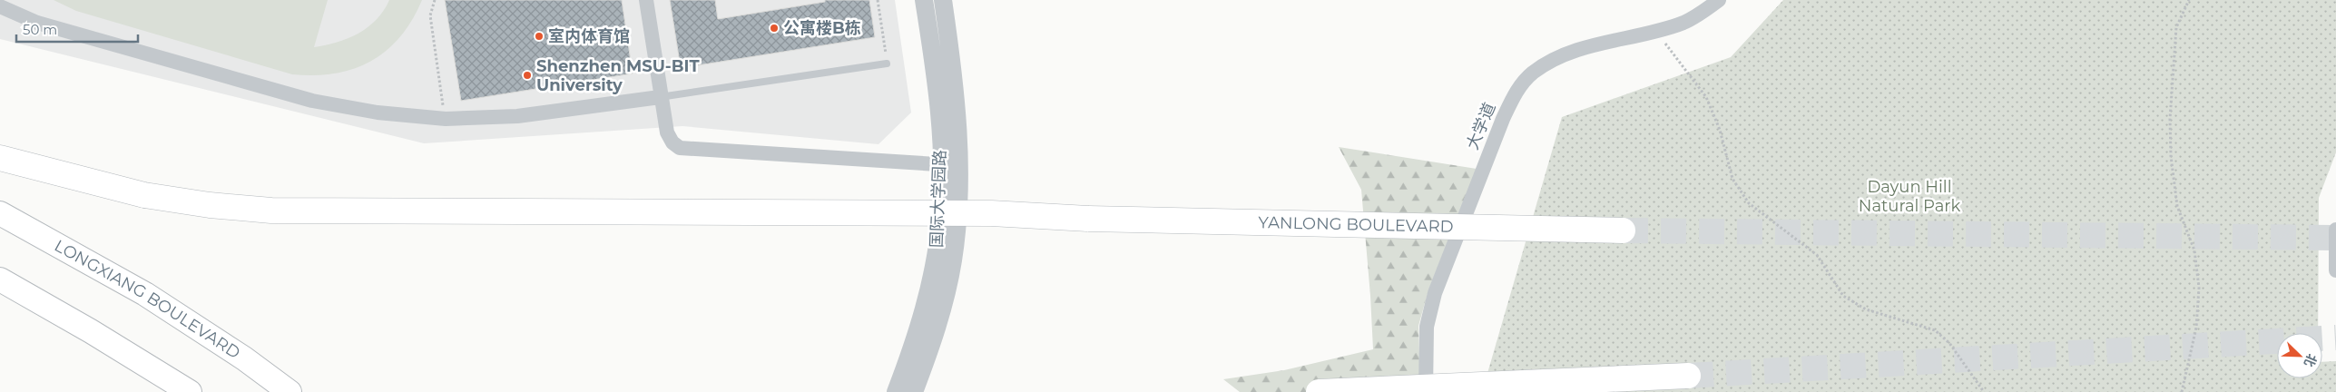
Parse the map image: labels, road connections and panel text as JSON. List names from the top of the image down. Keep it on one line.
{"streets":{"highway":["YANLONG BOULEVARD"],"main road":["LONGXIANG BOULEVARD"],"street":["大学道","国际大学园路"]},"parks":["Dayun Hill Natural Park"],"places":["公寓楼B栋","室内体育馆","Shenzhen MSU-BIT University"],"scale_bar":"50 m","north":"bottom right"}
